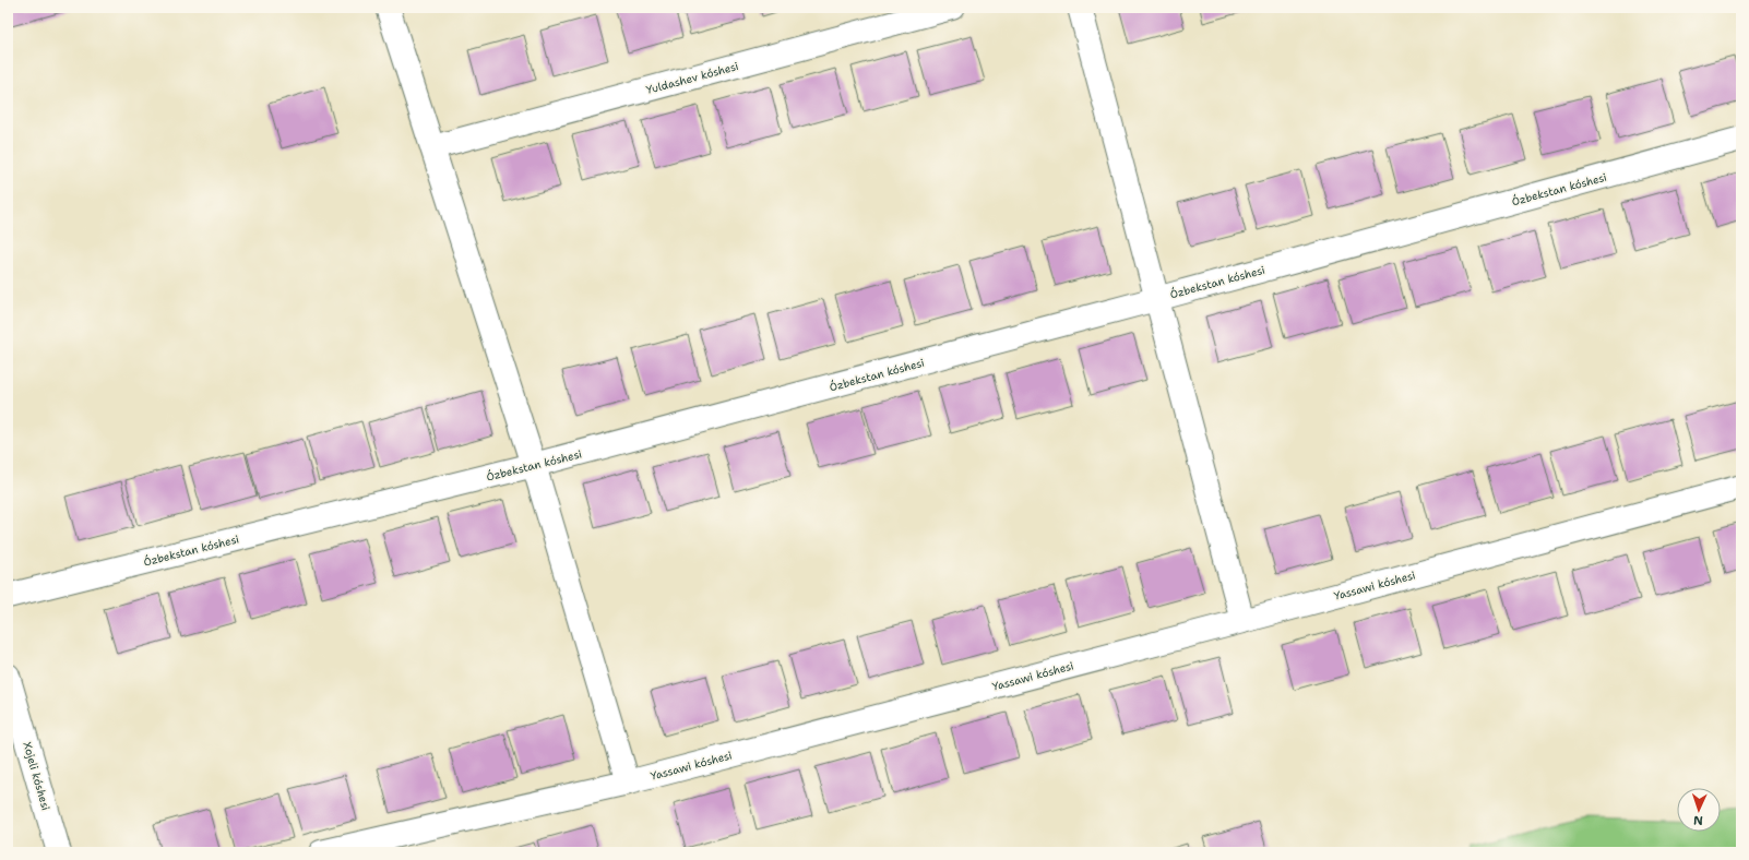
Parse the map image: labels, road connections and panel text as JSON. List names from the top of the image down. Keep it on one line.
{"streets":{"street":["Yuldashev kóshesi","Ózbekstan kóshesi","Yassawi kóshesi","Xojeli kóshesi"]},"north":"bottom"}
